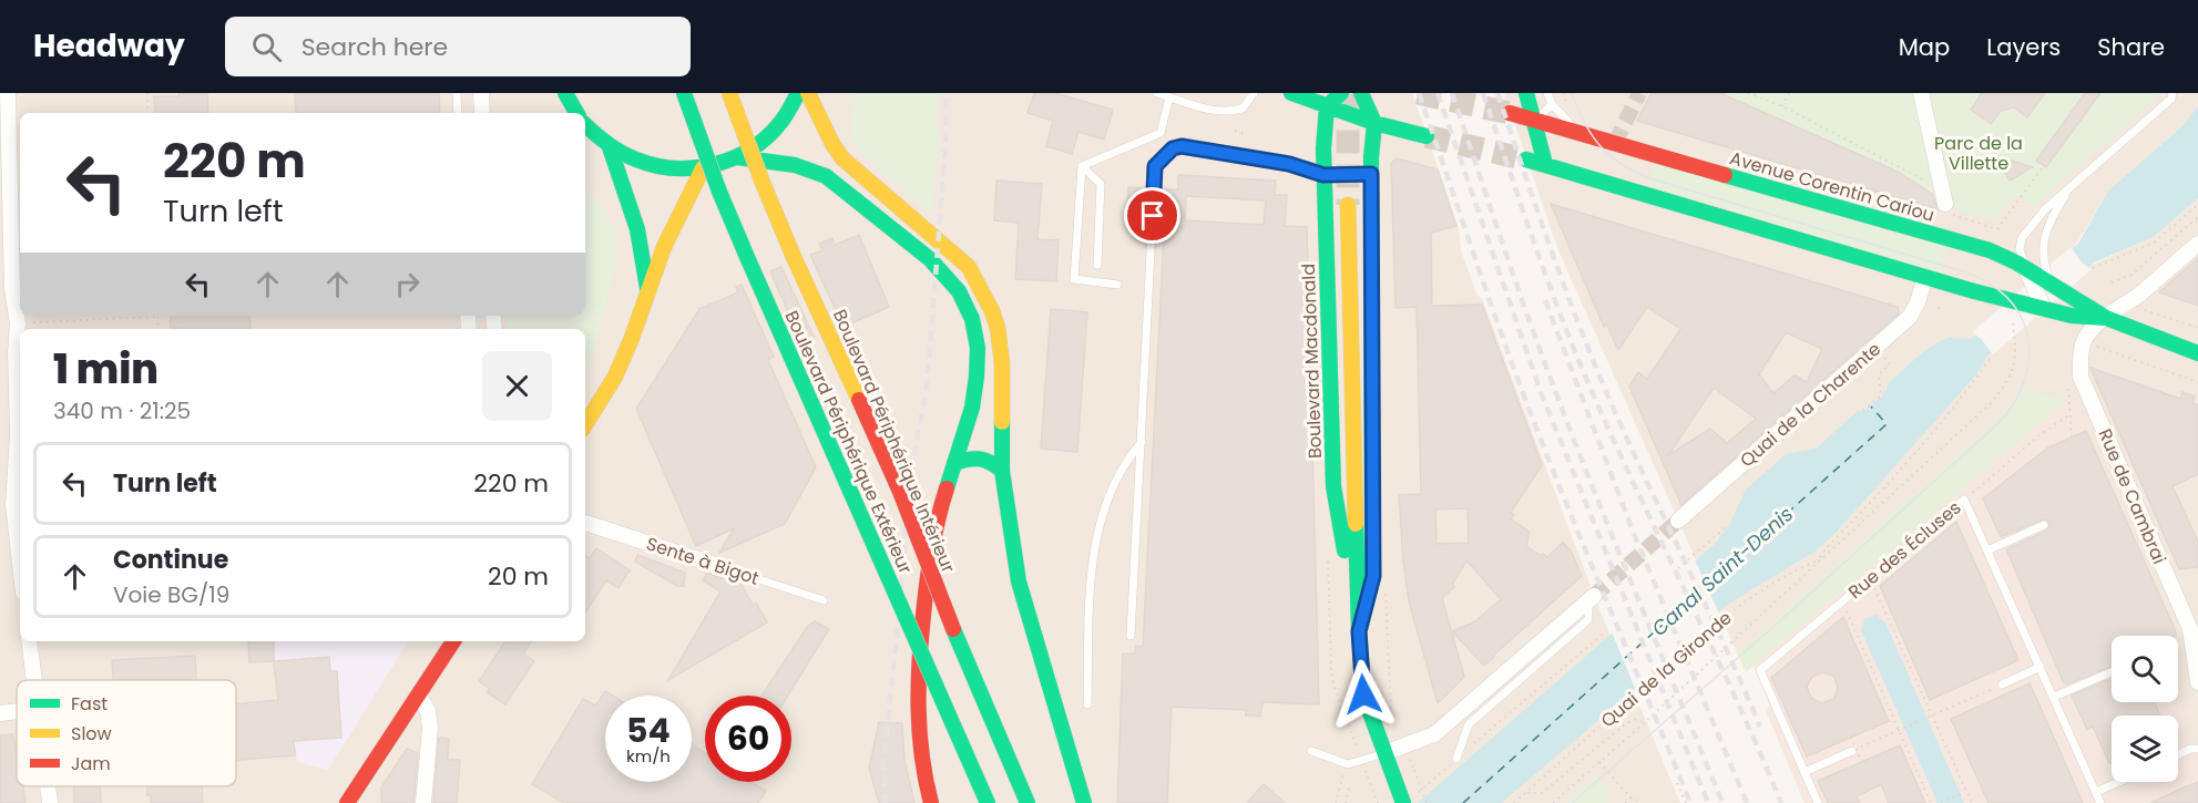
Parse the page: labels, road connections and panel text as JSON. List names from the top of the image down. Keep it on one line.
{"streets":{"main road":["Avenue Corentin Cariou","Boulevard Macdonald","Boulevard Périphérique Intérieur","Boulevard Périphérique Extérieur"],"street":["Quai de la Charente","Rue de Cambrai","Sente à Bigot"],"lane":["Rue des Écluses"],"path":["Quai de la Gironde"]},"crossings":[["Avenue Corentin Cariou","Quai de la Charente"]],"water":["Canal Saint-Denis"],"parks":["Parc de la Villette"],"legend":["Fast","Slow","Jam"],"page":{"header":"Headway","search":"Search here","nav":["Map","Layers","Share"],"turn":["220 m","Turn left"],"heading":["1 min","340 m · 21:25"],"list":[{"name":"Turn left","value":"220 m"},{"name":"Continue","note":"Voie BG/19","value":"20 m"}],"speed":"54 km/h","limit":"60"}}
